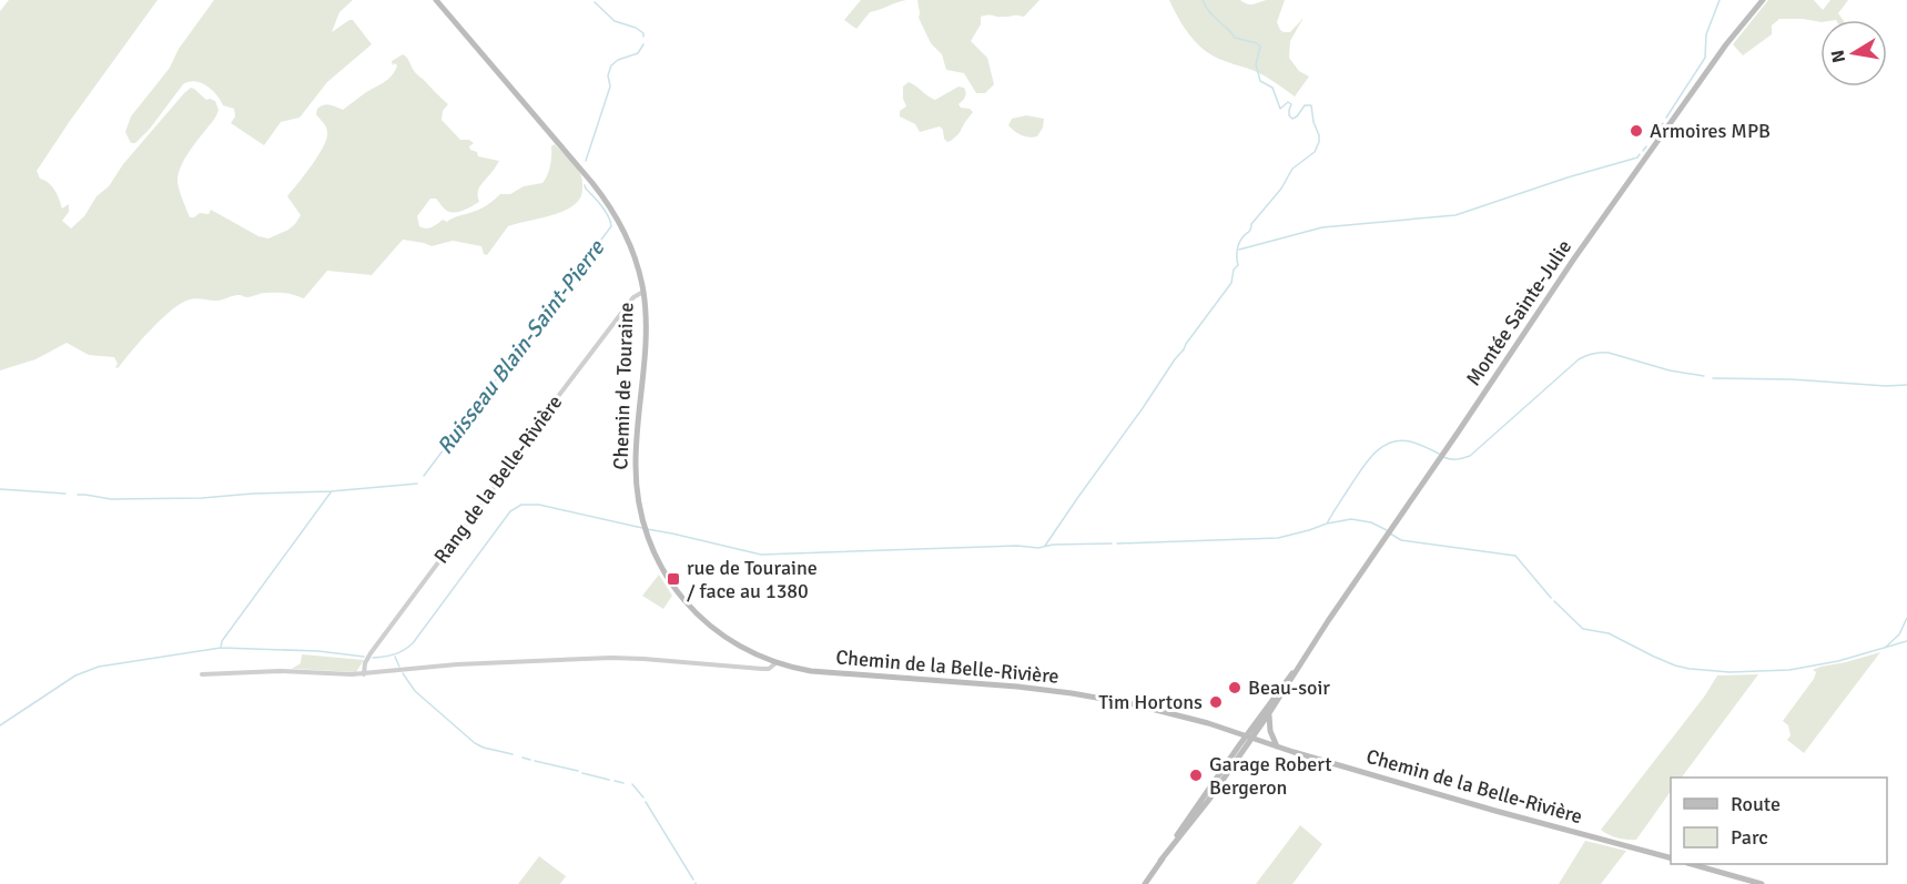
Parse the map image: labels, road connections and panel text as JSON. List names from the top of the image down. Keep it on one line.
{"streets":{"street":["Montée Sainte-Julie","Chemin de Touraine","Rang de la Belle-Rivière","Chemin de la Belle-Rivière"]},"crossings":[["Montée Sainte-Julie","Chemin de la Belle-Rivière"],["Chemin de Touraine","Rang de la Belle-Rivière"],["Chemin de Touraine","Chemin de la Belle-Rivière"],["Rang de la Belle-Rivière","Chemin de la Belle-Rivière"]],"water":["Ruisseau Blain-Saint-Pierre"],"places":{"other":["Armoires MPB","Beau-soir","Tim Hortons","Garage Robert Bergeron"],"transit":["rue de Touraine / face au 1380"]},"legend":["Route","Parc"],"north":"left"}
